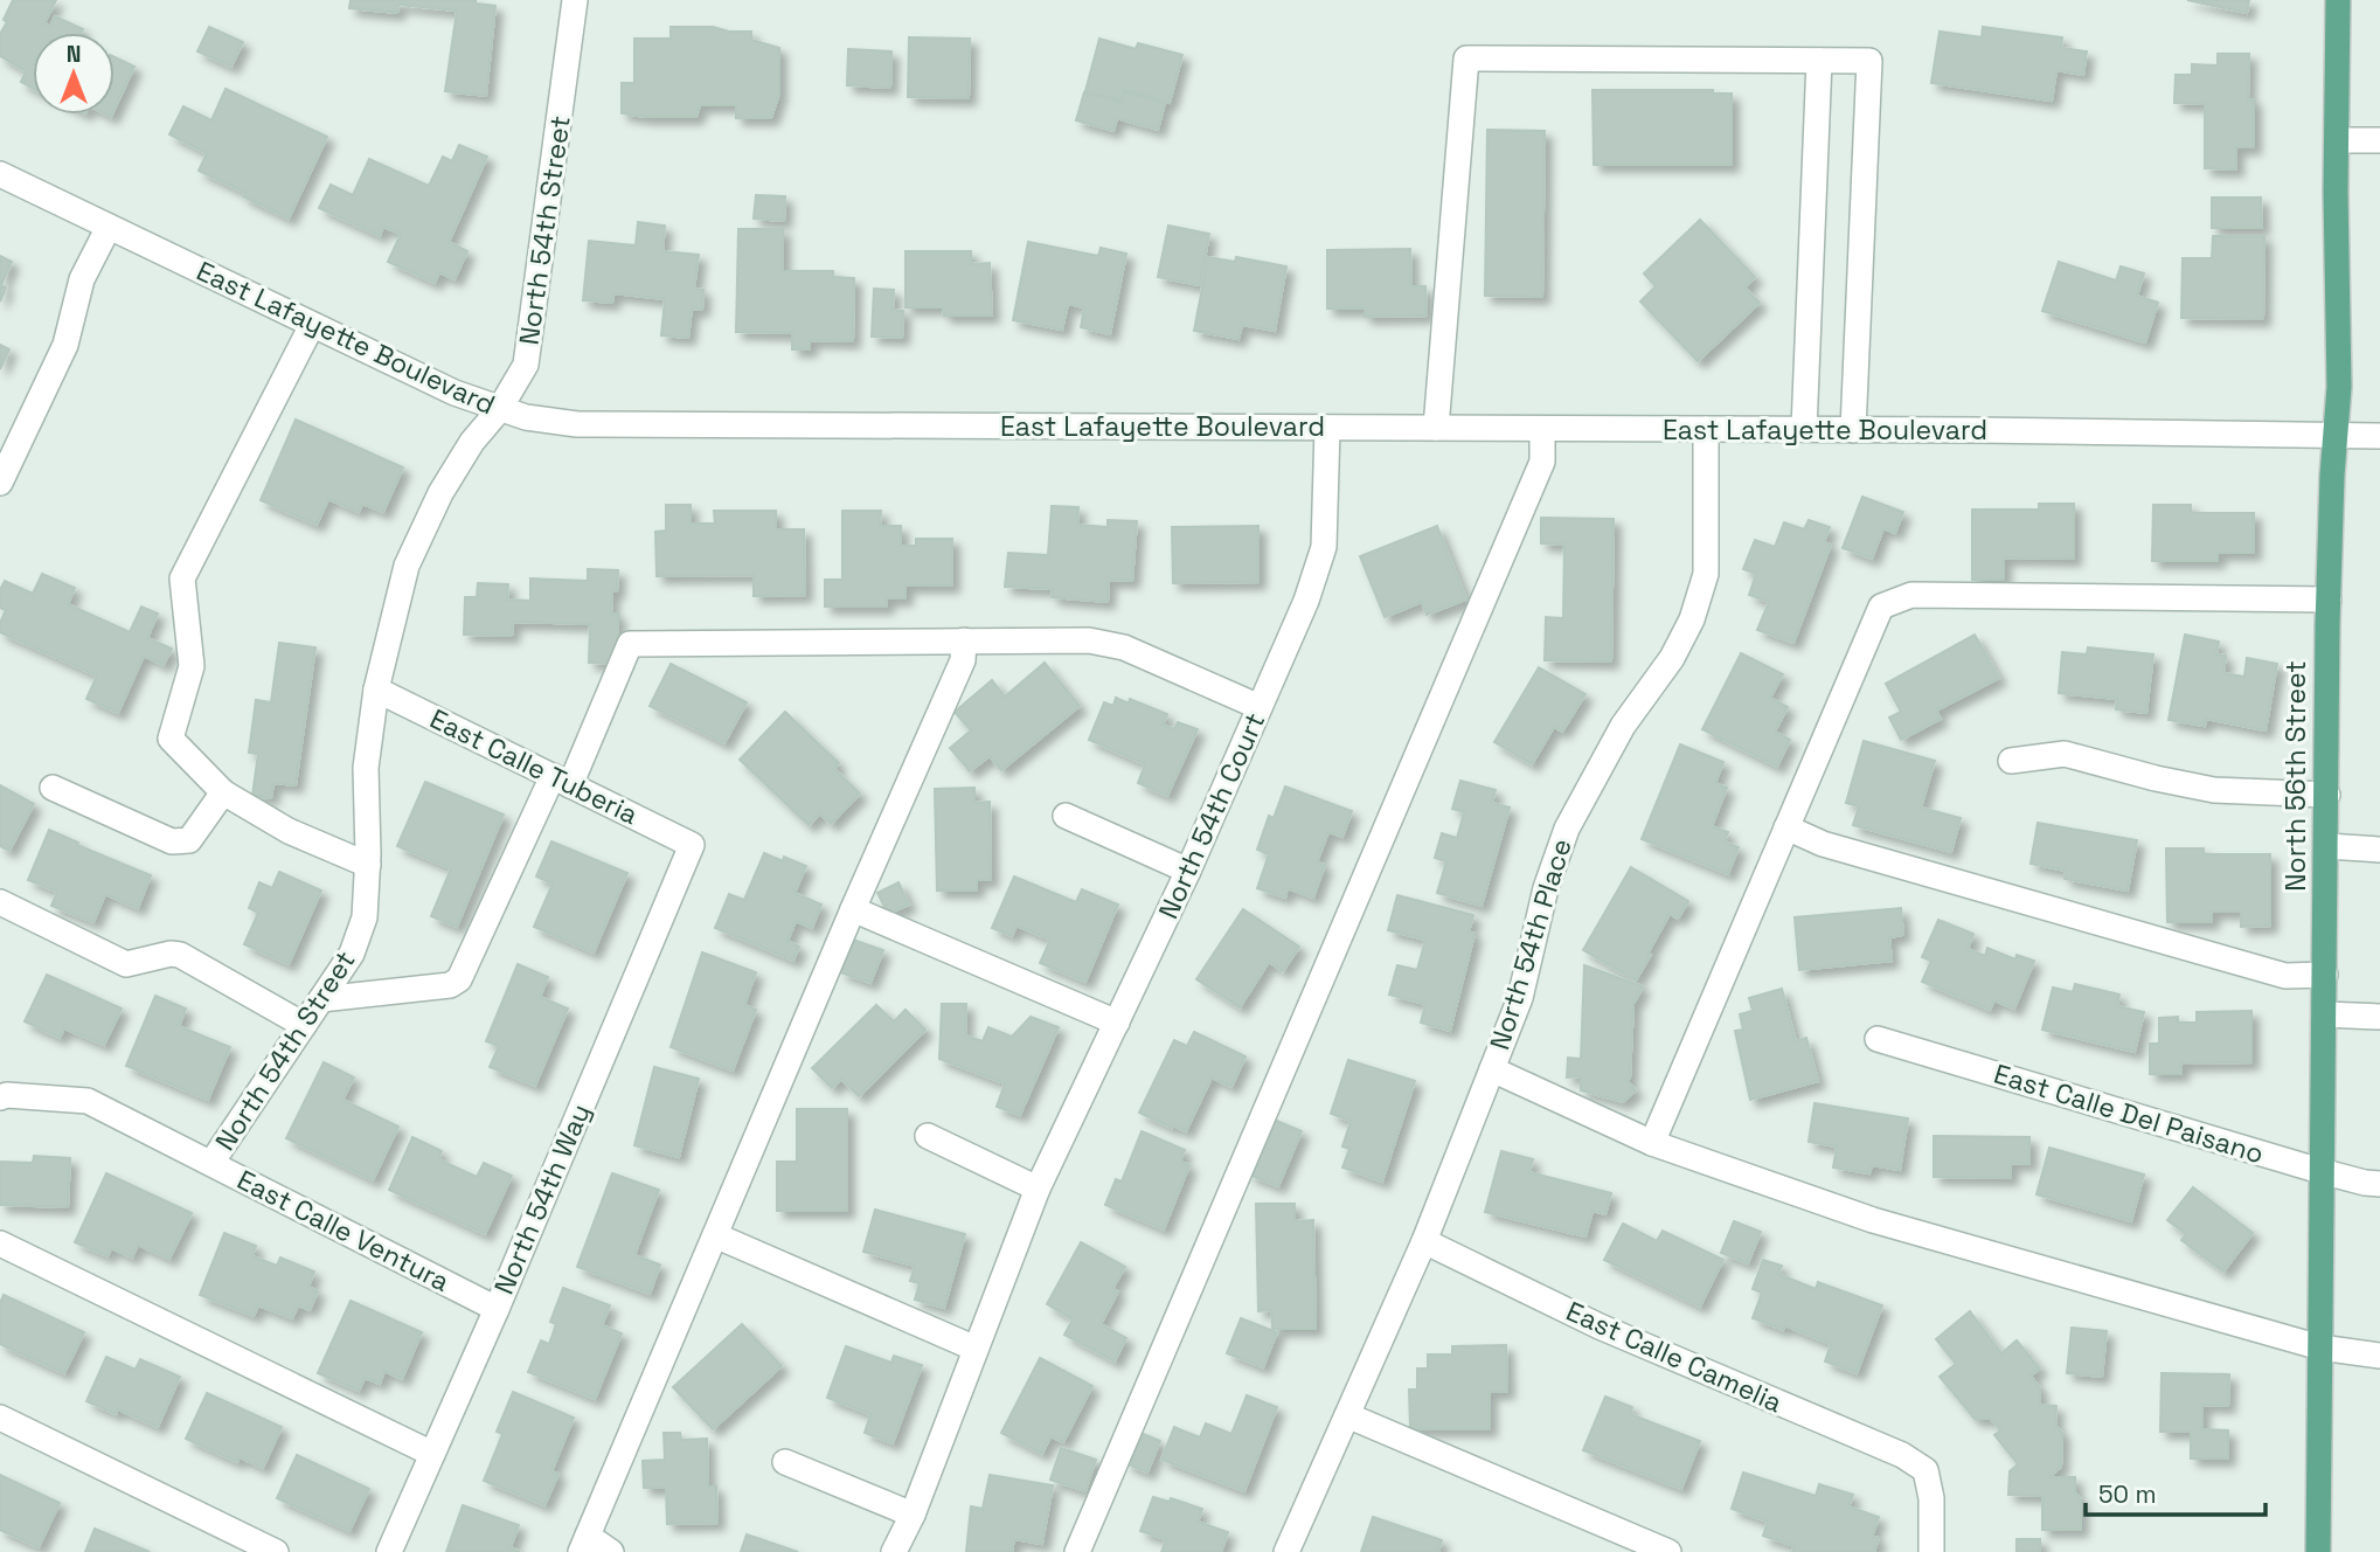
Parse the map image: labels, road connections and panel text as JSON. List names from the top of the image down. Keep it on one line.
{"streets":{"main road":["North 56th Street"],"street":["North 54th Street","East Lafayette Boulevard","East Calle Tuberia","North 54th Court","North 54th Place","East Calle Del Paisano","North 54th Way","East Calle Ventura","East Calle Camelia"]},"crossings":[["North 54th Street","East Lafayette Boulevard"],["North 54th Street","East Calle Tuberia"],["North 54th Street","East Calle Ventura"],["East Lafayette Boulevard","North 56th Street"],["East Lafayette Boulevard","North 54th Court"],["East Lafayette Boulevard","North 54th Place"],["East Calle Tuberia","North 54th Way"],["North 56th Street","East Calle Del Paisano"],["North 54th Place","East Calle Camelia"],["North 54th Way","East Calle Ventura"]],"scale_bar":"50 m","north":"top"}
